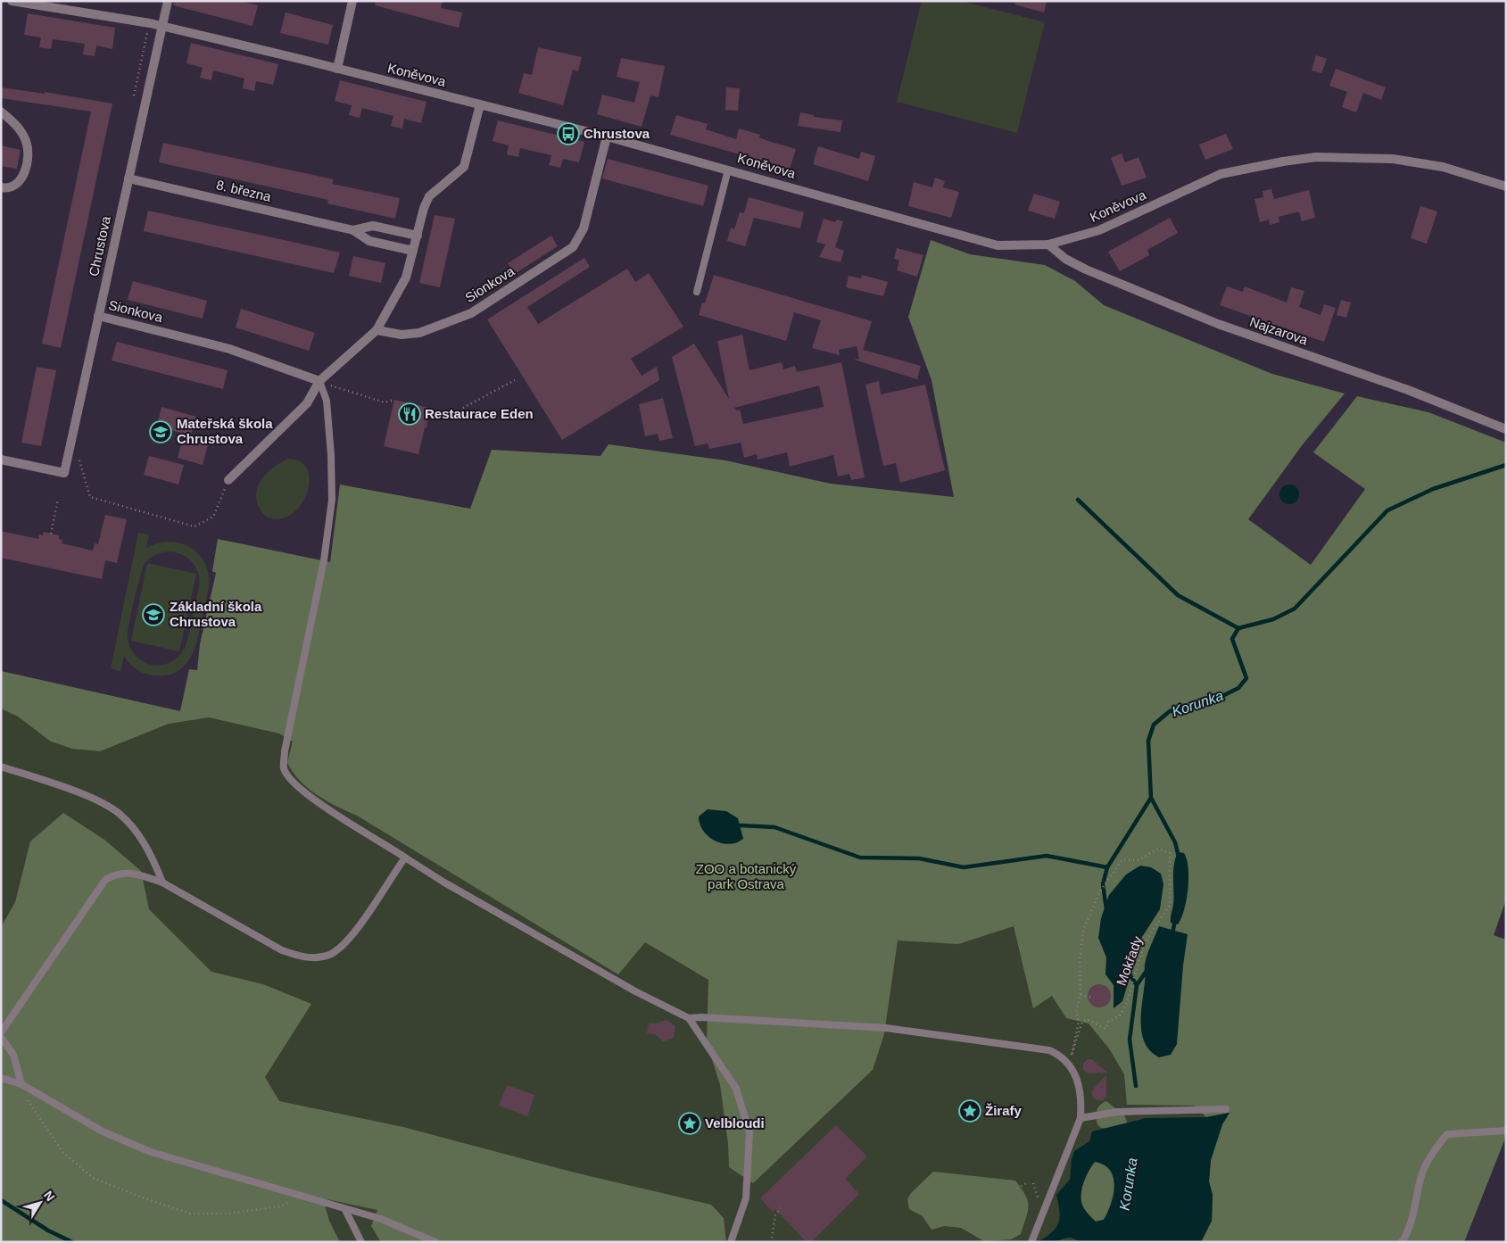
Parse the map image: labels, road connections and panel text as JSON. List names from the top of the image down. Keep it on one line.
{"streets":{"street":["Koněvova","8. března","Chrustova","Sionkova","Najzarova"],"path":["Mokřady"]},"crossings":[["Koněvova","Chrustova"],["Koněvova","Sionkova"],["Koněvova","Najzarova"],["8. března","Chrustova"],["Chrustova","Sionkova"]],"water":["Korunka"],"parks":["ZOO a botanický park Ostrava"],"places":{"bus stop":["Chrustova"],"restaurant":["Restaurace Eden"],"school or university":["Mateřská škola Chrustova","Základní škola Chrustova"],"place":["Žirafy","Velbloudi"]},"north":"top right"}
